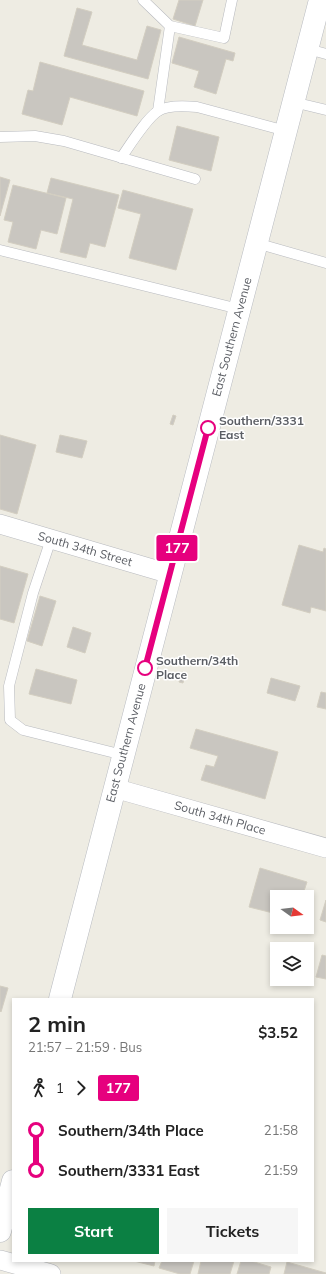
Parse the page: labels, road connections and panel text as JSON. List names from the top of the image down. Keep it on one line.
{"streets":{"main road":["East Southern Avenue"],"street":["South 34th Street","South 34th Place"]},"crossings":[["East Southern Avenue","South 34th Street"],["East Southern Avenue","South 34th Place"]],"places":["Southern/3331 East","Southern/34th Place"],"lines":["bus line 177"],"north":"right","page":{"on_map":"177","heading":["2 min","21:57 – 21:59 · Bus","$3.52"],"legs":["1","177"],"list":[{"name":"Southern/34th Place","value":"21:58"},{"name":"Southern/3331 East","value":"21:59"}],"buttons":["Start","Tickets"]}}
